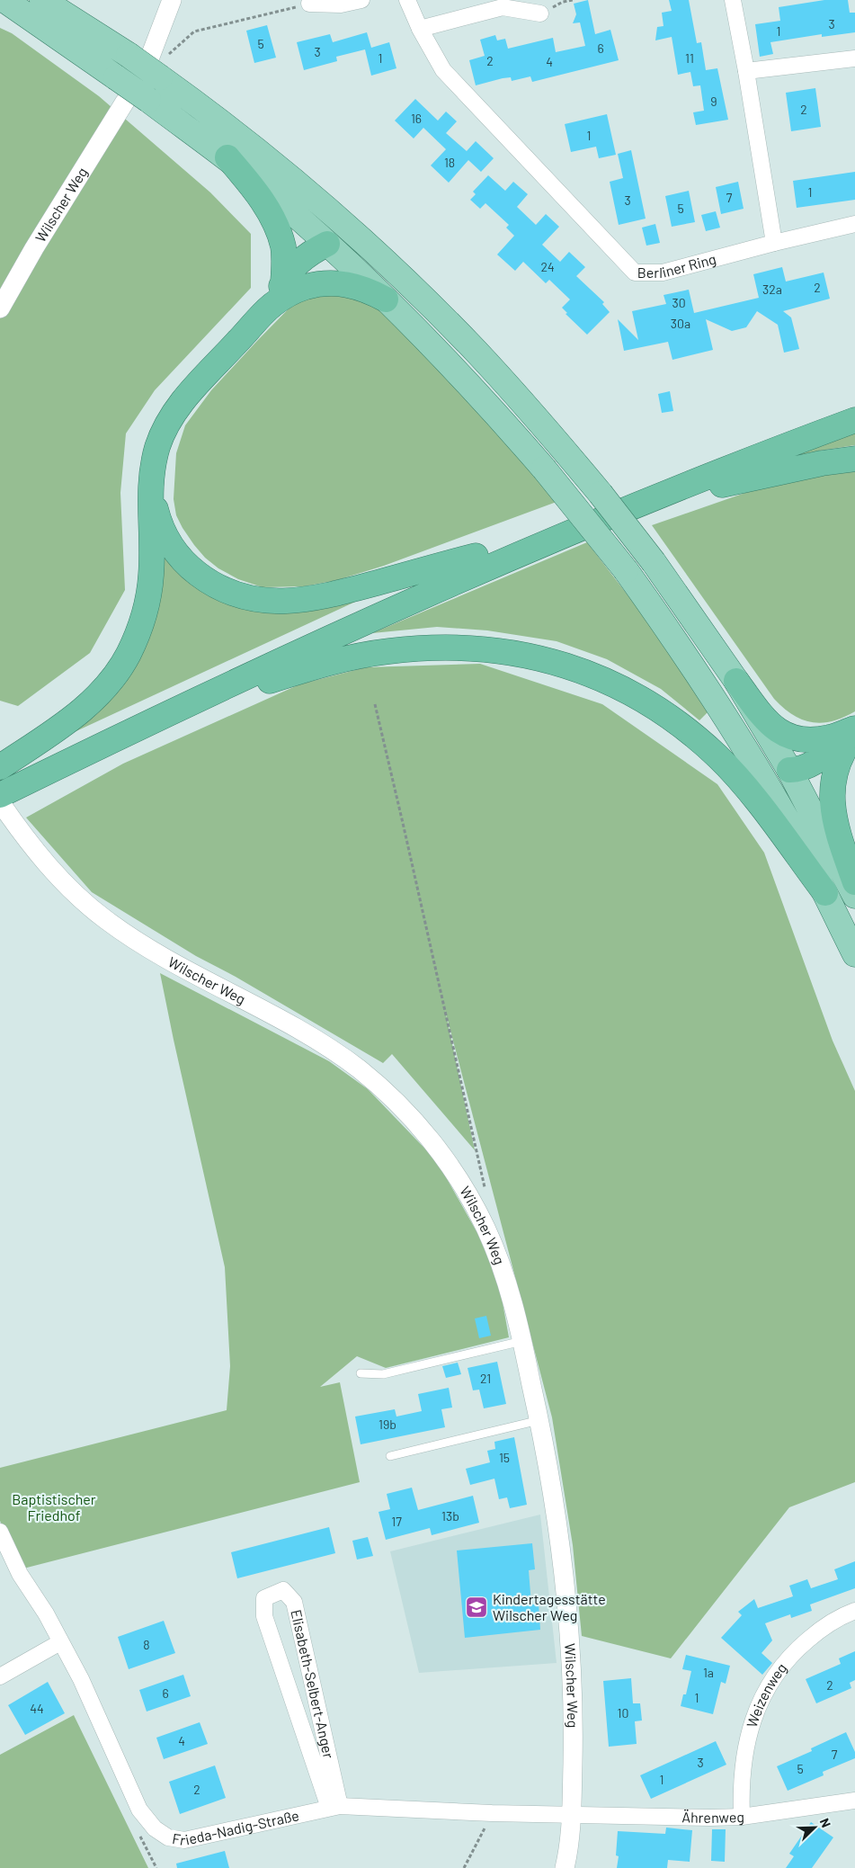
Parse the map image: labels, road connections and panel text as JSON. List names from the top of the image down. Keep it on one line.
{"streets":{"street":["Wilscher Weg","Berliner Ring","Elisabeth-Selbert-Anger","Weizenweg","Ährenweg","Frieda-Nadig-Straße"]},"crossings":[["Wilscher Weg","Ährenweg"],["Wilscher Weg","Frieda-Nadig-Straße"],["Elisabeth-Selbert-Anger","Frieda-Nadig-Straße"],["Weizenweg","Ährenweg"],["Ährenweg","Frieda-Nadig-Straße"]],"parks":["Baptistischer Friedhof"],"places":{"school or university":["Kindertagesstätte Wilscher Weg"]},"house_numbers":["3","1","5","6","3","1","11","2","4","9","2","16","1","18","1","7","3","5","24","2","32a","30","30a","21","19b","15","13b","17","8","1a","2","6","1","44","10","4","7","3","5","1","2"],"north":"top right"}
